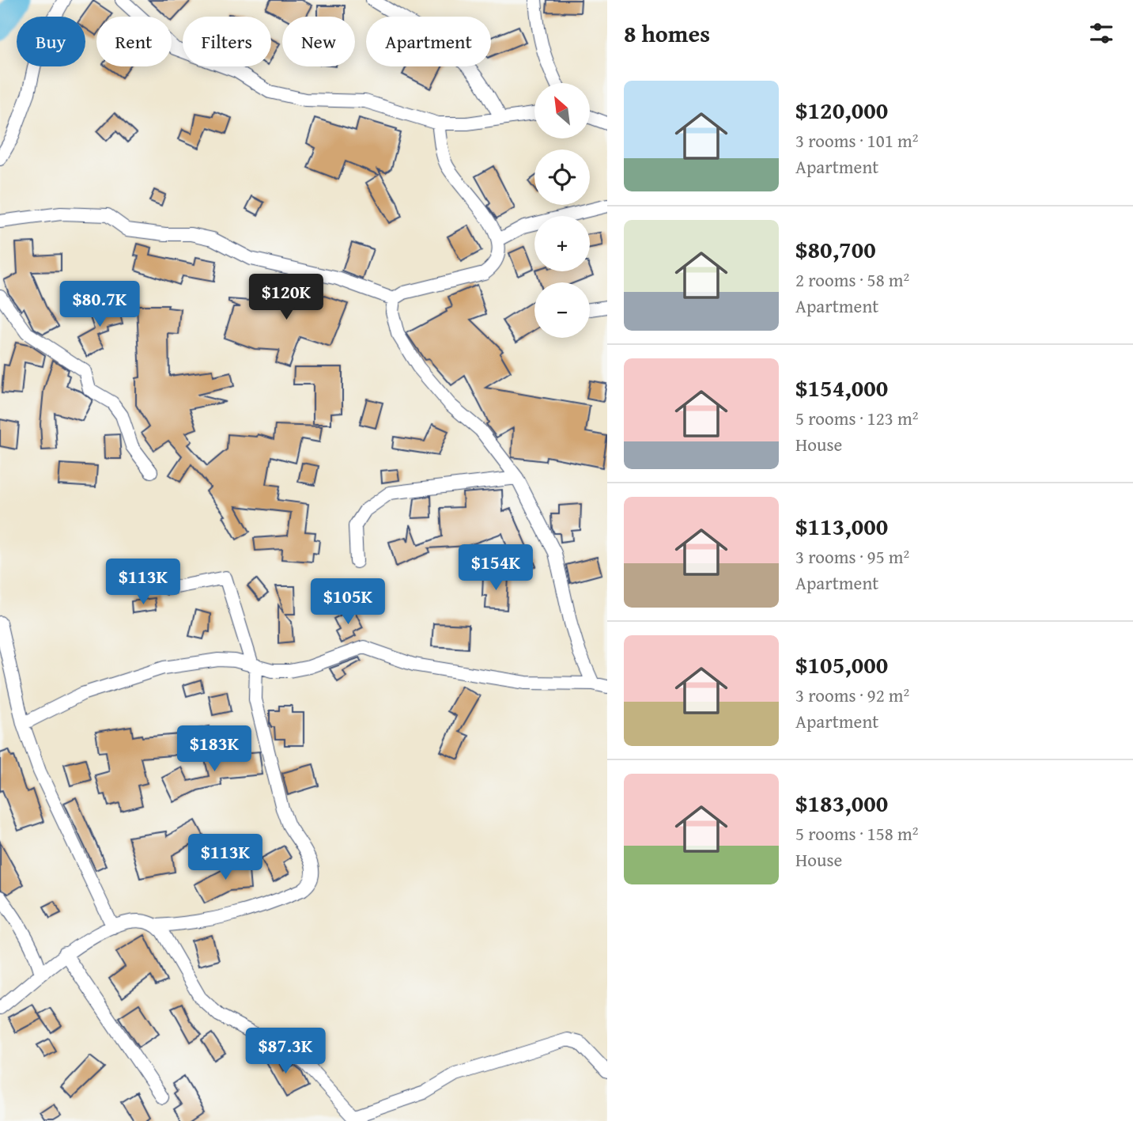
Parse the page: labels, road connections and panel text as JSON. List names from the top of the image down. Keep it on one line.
{"north":"top left","page":{"heading":"8 homes","chip":["Buy","Rent","Filters","New","Apartment"],"list":[{"name":"$120,000","note":"3 rooms · 101 m² · Apartment"},{"name":"$80,700","note":"2 rooms · 58 m² · Apartment"},{"name":"$154,000","note":"5 rooms · 123 m² · House"},{"name":"$113,000","note":"3 rooms · 95 m² · Apartment"},{"name":"$105,000","note":"3 rooms · 92 m² · Apartment"},{"name":"$183,000","note":"5 rooms · 158 m² · House"}],"map_buttons":["+","−"],"price":["$120K","$80.7K","$154K","$113K","$105K","$183K","$113K","$87.3K"]}}
